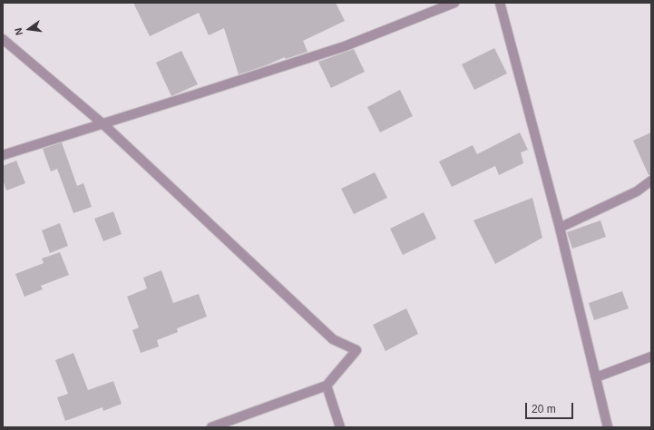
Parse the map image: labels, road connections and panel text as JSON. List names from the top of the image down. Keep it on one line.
{"scale_bar":"20 m","north":"left"}
